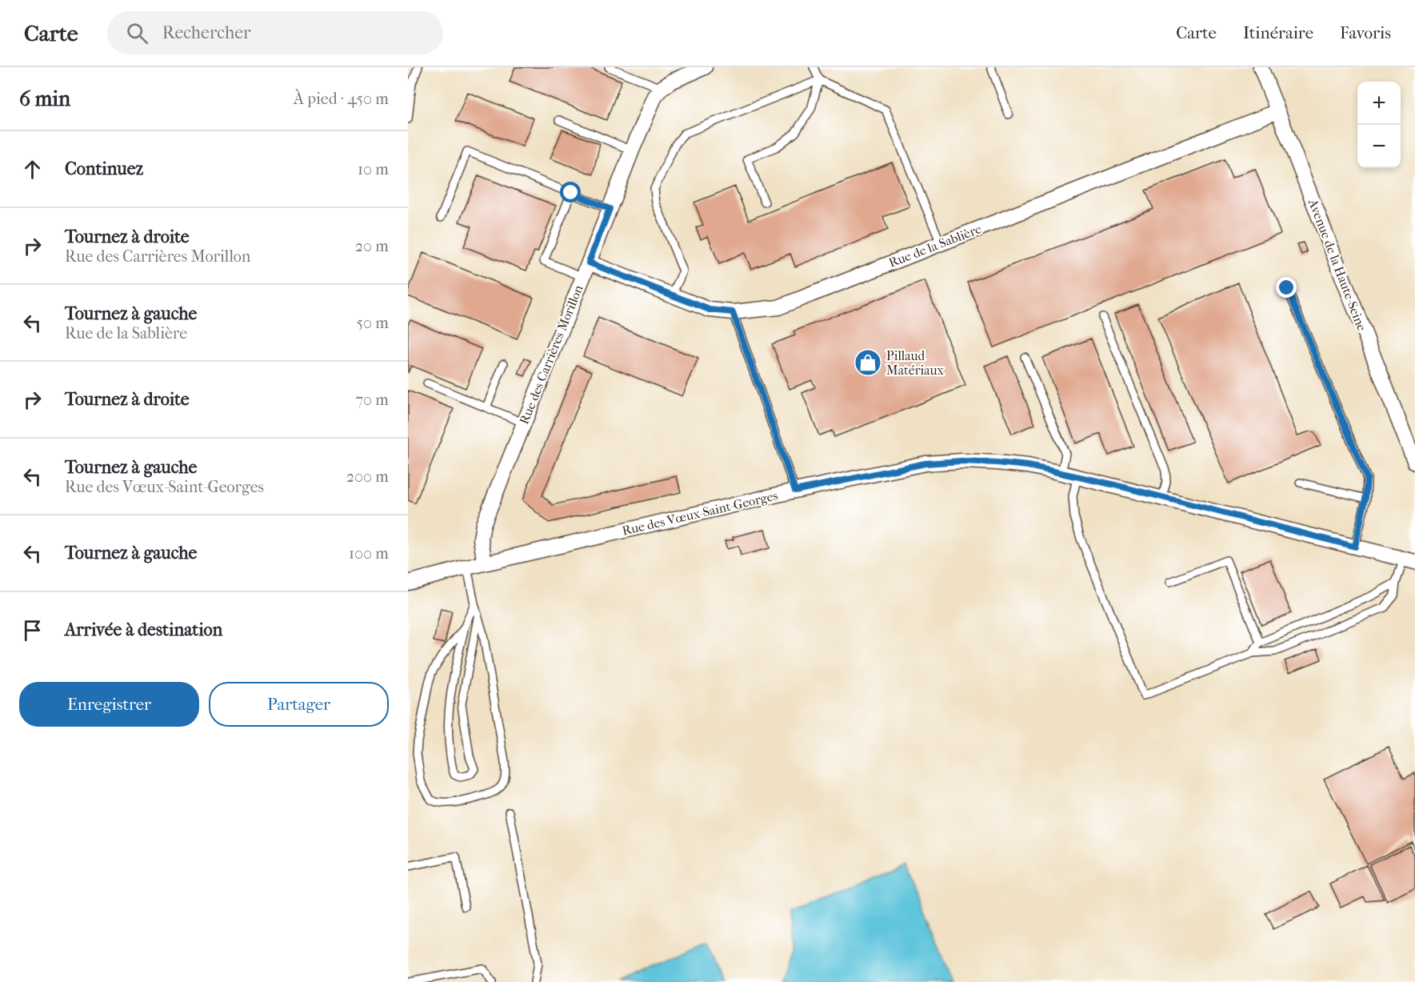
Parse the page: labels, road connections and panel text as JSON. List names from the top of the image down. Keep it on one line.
{"streets":{"street":["Rue de la Sablière","Avenue de la Haute-Seine","Rue des Carrières Morillon","Rue des Vœux-Saint-Georges"]},"crossings":[["Rue de la Sablière","Avenue de la Haute-Seine"],["Rue de la Sablière","Rue des Carrières Morillon"],["Rue des Carrières Morillon","Rue des Vœux-Saint-Georges"]],"places":{"shop":["Pillaud Matériaux"]},"page":{"header":"Carte","search":"Rechercher","nav":["Carte","Itinéraire","Favoris"],"heading":["6 min","À pied · 450 m"],"map_buttons":["+","−"],"list":[["Continuez","10 m"],["Tournez à droite","Rue des Carrières Morillon","20 m"],["Tournez à gauche","Rue de la Sablière","50 m"],["Tournez à droite","70 m"],["Tournez à gauche","Rue des Vœux-Saint-Georges","200 m"],["Tournez à gauche","100 m"],"Arrivée à destination"],"buttons":["Enregistrer","Partager"]}}
